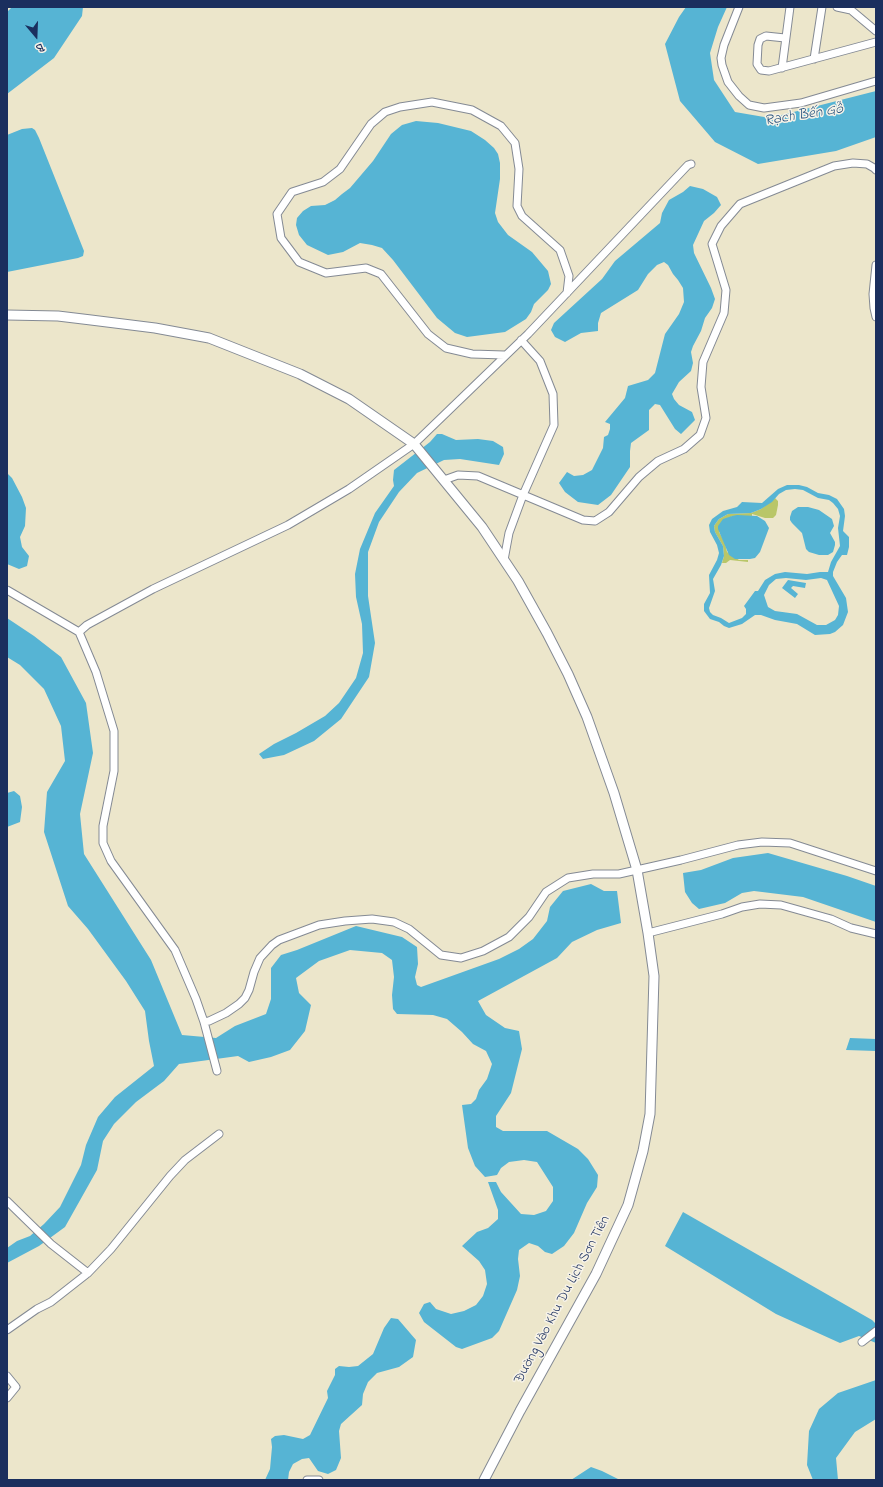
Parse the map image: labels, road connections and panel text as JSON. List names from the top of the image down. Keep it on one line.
{"streets":{"street":["Đường Vào Khu Du Lịch Sơn Tiên"]},"water":["Rạch Bến Gỗ"],"north":"bottom"}
